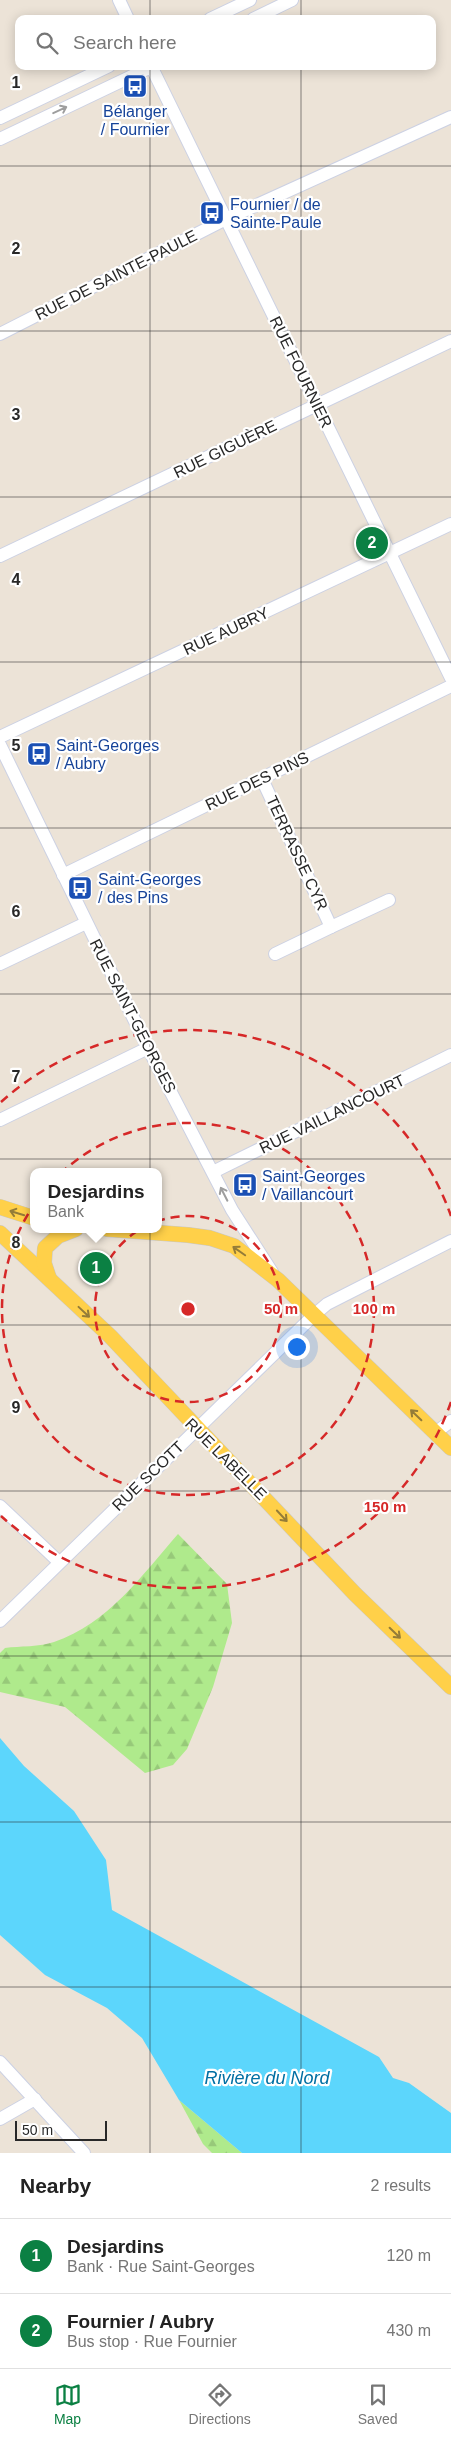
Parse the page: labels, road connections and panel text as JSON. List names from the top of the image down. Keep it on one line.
{"streets":{"main road":["RUE SAINT-GEORGES","RUE LABELLE"],"street":["RUE DE SAINTE-PAULE","RUE FOURNIER","RUE GIGUÈRE","RUE AUBRY","RUE DES PINS","TERRASSE CYR","RUE VAILLANCOURT","RUE SCOTT"]},"crossings":[["RUE DE SAINTE-PAULE","RUE FOURNIER"],["RUE FOURNIER","RUE GIGUÈRE"],["RUE FOURNIER","RUE AUBRY"],["RUE DES PINS","TERRASSE CYR"],["RUE DES PINS","RUE SAINT-GEORGES"],["RUE SAINT-GEORGES","RUE VAILLANCOURT"],["RUE SAINT-GEORGES","RUE SCOTT"],["RUE LABELLE","RUE SCOTT"]],"one_way":["RUE SAINT-GEORGES","RUE LABELLE"],"water":["Rivière du Nord"],"places":{"bus stop":["Bélanger / Fournier","Fournier / de Sainte-Paule","Saint-Georges / Aubry","Saint-Georges / des Pins","Saint-Georges / Vaillancourt"]},"scale_bar":"50 m","page":{"search":"Search here","pins":["2","1"],"popup":["Desjardins","Bank"],"scale":"50 m","heading":["Nearby","2 results"],"list":[{"mark":"1","name":"Desjardins","note":"Bank · Rue Saint-Georges","value":"120 m"},{"mark":"2","name":"Fournier / Aubry","note":"Bus stop · Rue Fournier","value":"430 m"}],"nav":["Map","Directions","Saved"]},"grid":{"rows":["1","2","3","4","5","6","7","8","9"]},"rings":["50 m","100 m","150 m"]}
